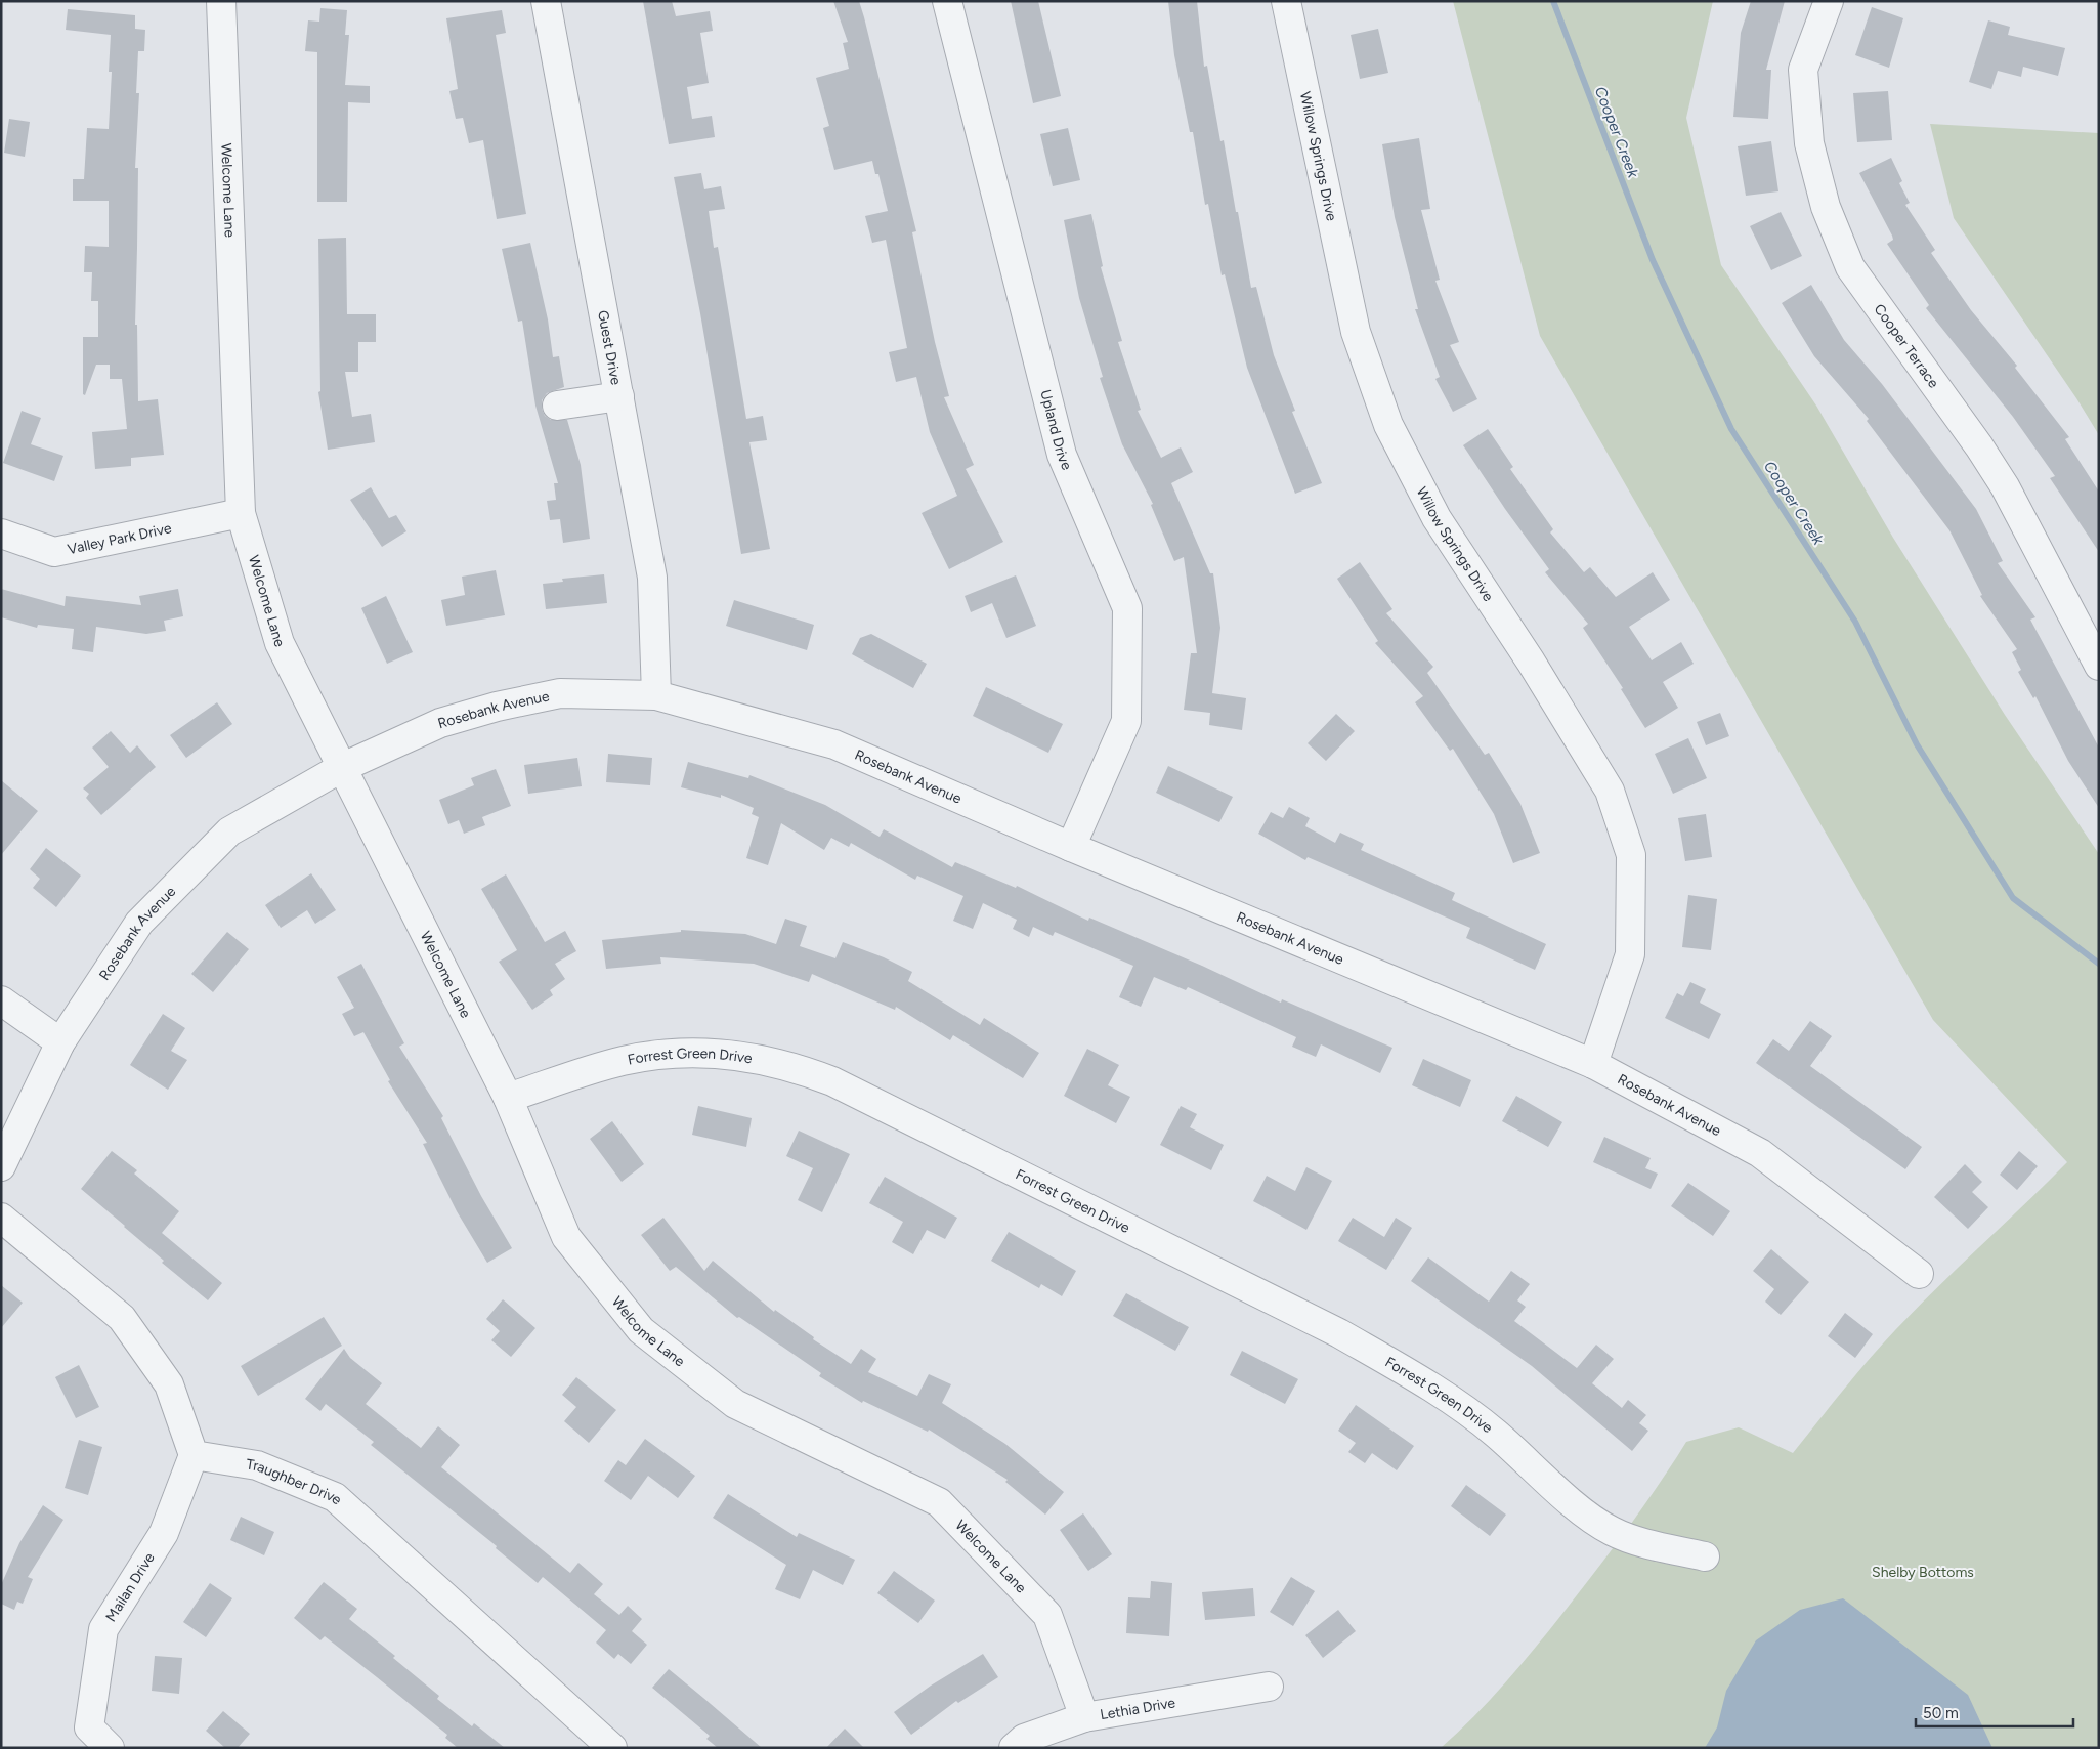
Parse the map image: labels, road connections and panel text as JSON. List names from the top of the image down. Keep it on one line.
{"streets":{"street":["Willow Springs Drive","Welcome Lane","Cooper Terrace","Guest Drive","Upland Drive","Valley Park Drive","Rosebank Avenue","Forrest Green Drive","Traughber Drive","Mailan Drive","Lethia Drive"]},"crossings":[["Willow Springs Drive","Rosebank Avenue"],["Welcome Lane","Valley Park Drive"],["Welcome Lane","Rosebank Avenue"],["Welcome Lane","Forrest Green Drive"],["Welcome Lane","Lethia Drive"],["Guest Drive","Rosebank Avenue"],["Upland Drive","Rosebank Avenue"],["Traughber Drive","Mailan Drive"]],"water":["Cooper Creek"],"parks":["Shelby Bottoms"],"scale_bar":"50 m"}
